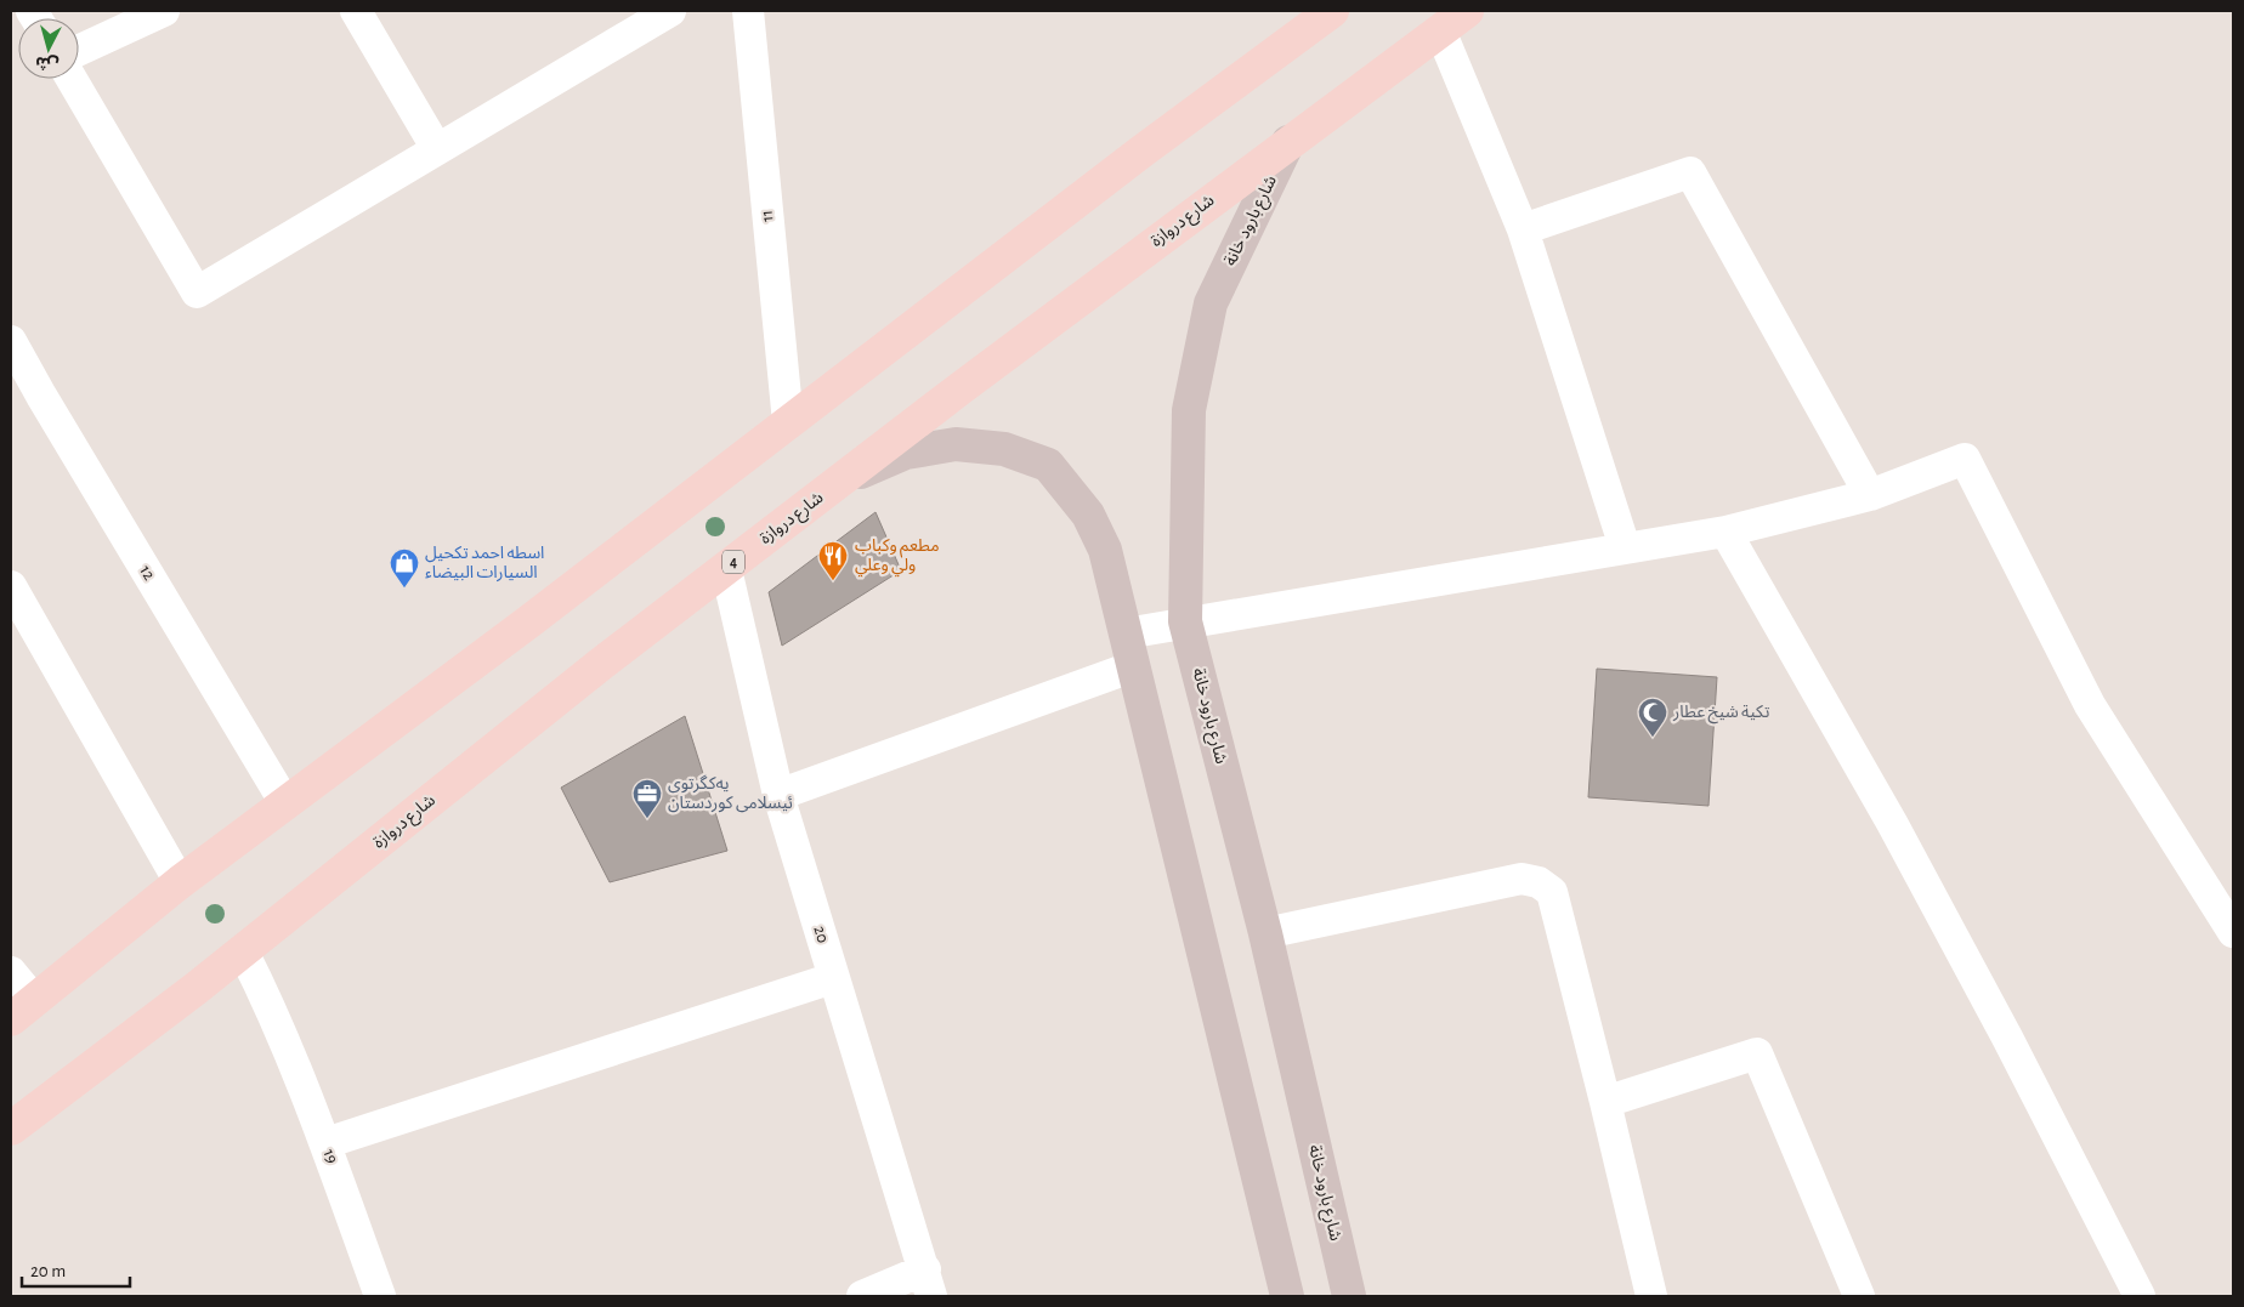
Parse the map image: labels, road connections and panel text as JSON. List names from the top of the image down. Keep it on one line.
{"streets":{"main road":["شارع دروازة","شارع بارود خانة","4"],"street":["11","12","20","19"]},"crossings":[["شارع دروازة","شارع بارود خانة"],["شارع دروازة","20"],["شارع دروازة","19"]],"places":{"restaurant":["مطعم وكباب ولي وعلي"],"shop":["اسطه احمد تكحيل السيارات البيضاء"],"mosque":["تكية شيخ عطار"],"office":["یەکگرتوی ئیسلامی کوردستان"]},"scale_bar":"20 m","north":"bottom"}
